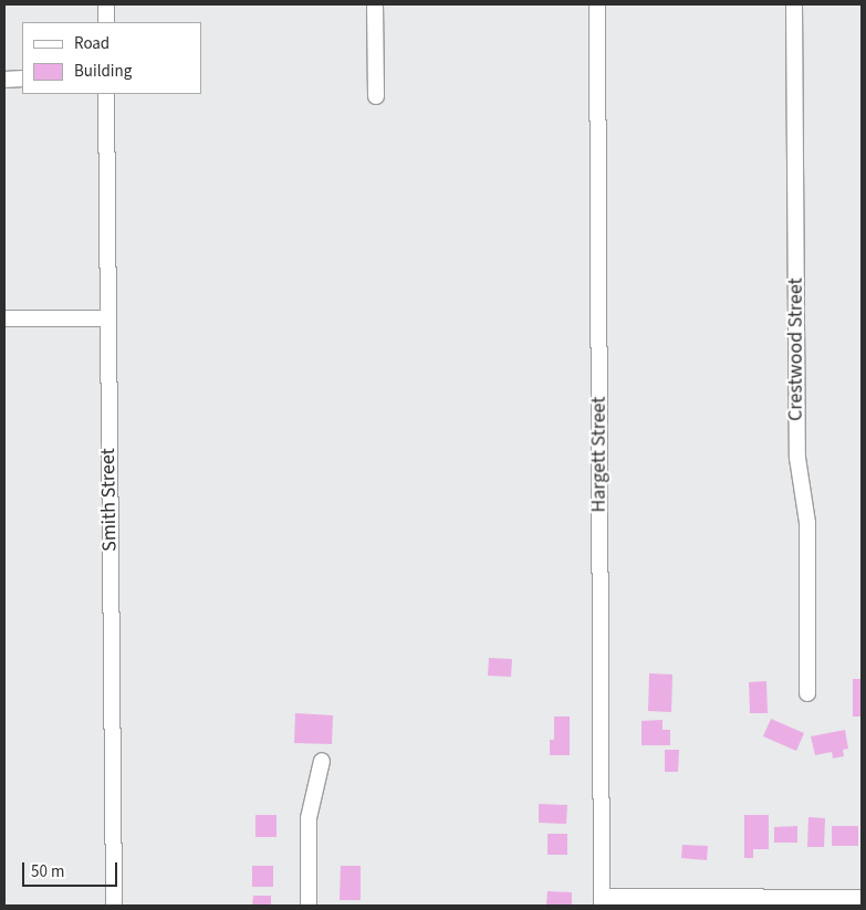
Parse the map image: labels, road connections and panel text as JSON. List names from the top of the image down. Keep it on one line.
{"streets":{"street":["Crestwood Street","Hargett Street","Smith Street"]},"legend":["Road","Building"],"scale_bar":"50 m"}
